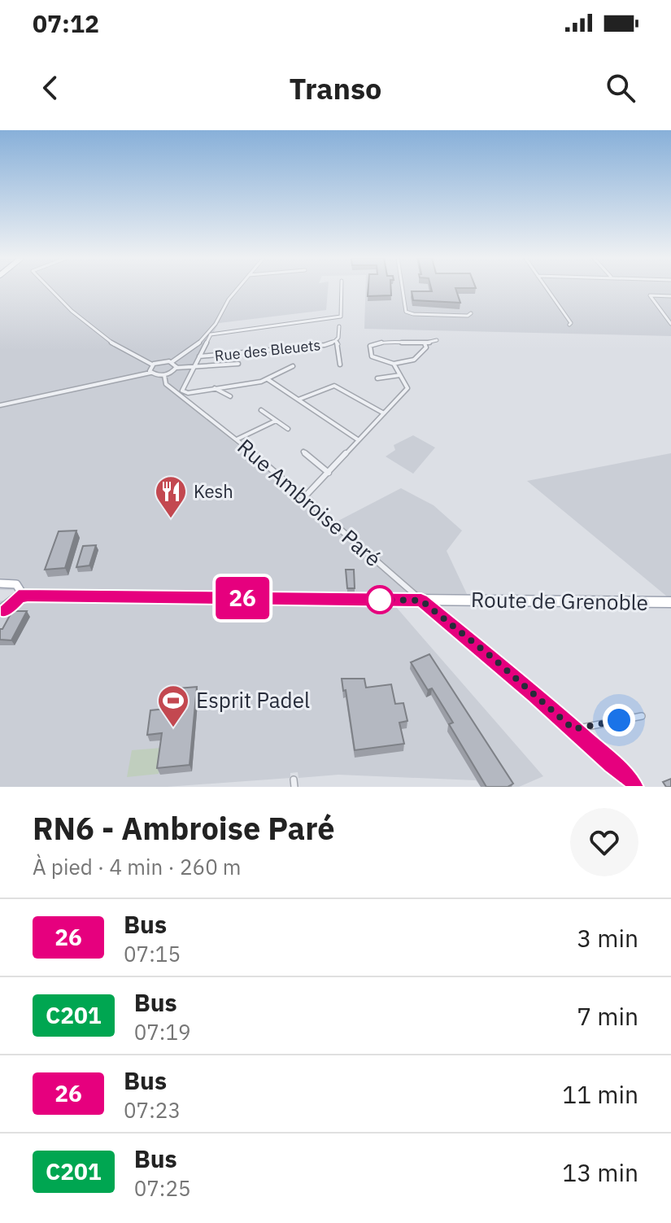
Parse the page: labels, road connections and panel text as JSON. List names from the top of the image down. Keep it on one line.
{"streets":{"main road":["Route de Grenoble"],"street":["Rue des Bleuets","Rue Ambroise Paré"]},"crossings":[["Rue Ambroise Paré","Route de Grenoble"]],"places":{"restaurant":["Kesh"],"sports":["Esprit Padel"]},"lines":["bus line 26"],"page":{"status":"07:12","header":"Transo","on_map":"26","heading":["RN6 - Ambroise Paré","À pied · 4 min · 260 m"],"list":[{"mark":"26","name":"Bus","note":"07:15","value":"3 min"},{"mark":"C201","name":"Bus","note":"07:19","value":"7 min"},{"mark":"26","name":"Bus","note":"07:23","value":"11 min"},{"mark":"C201","name":"Bus","note":"07:25","value":"13 min"}]}}
